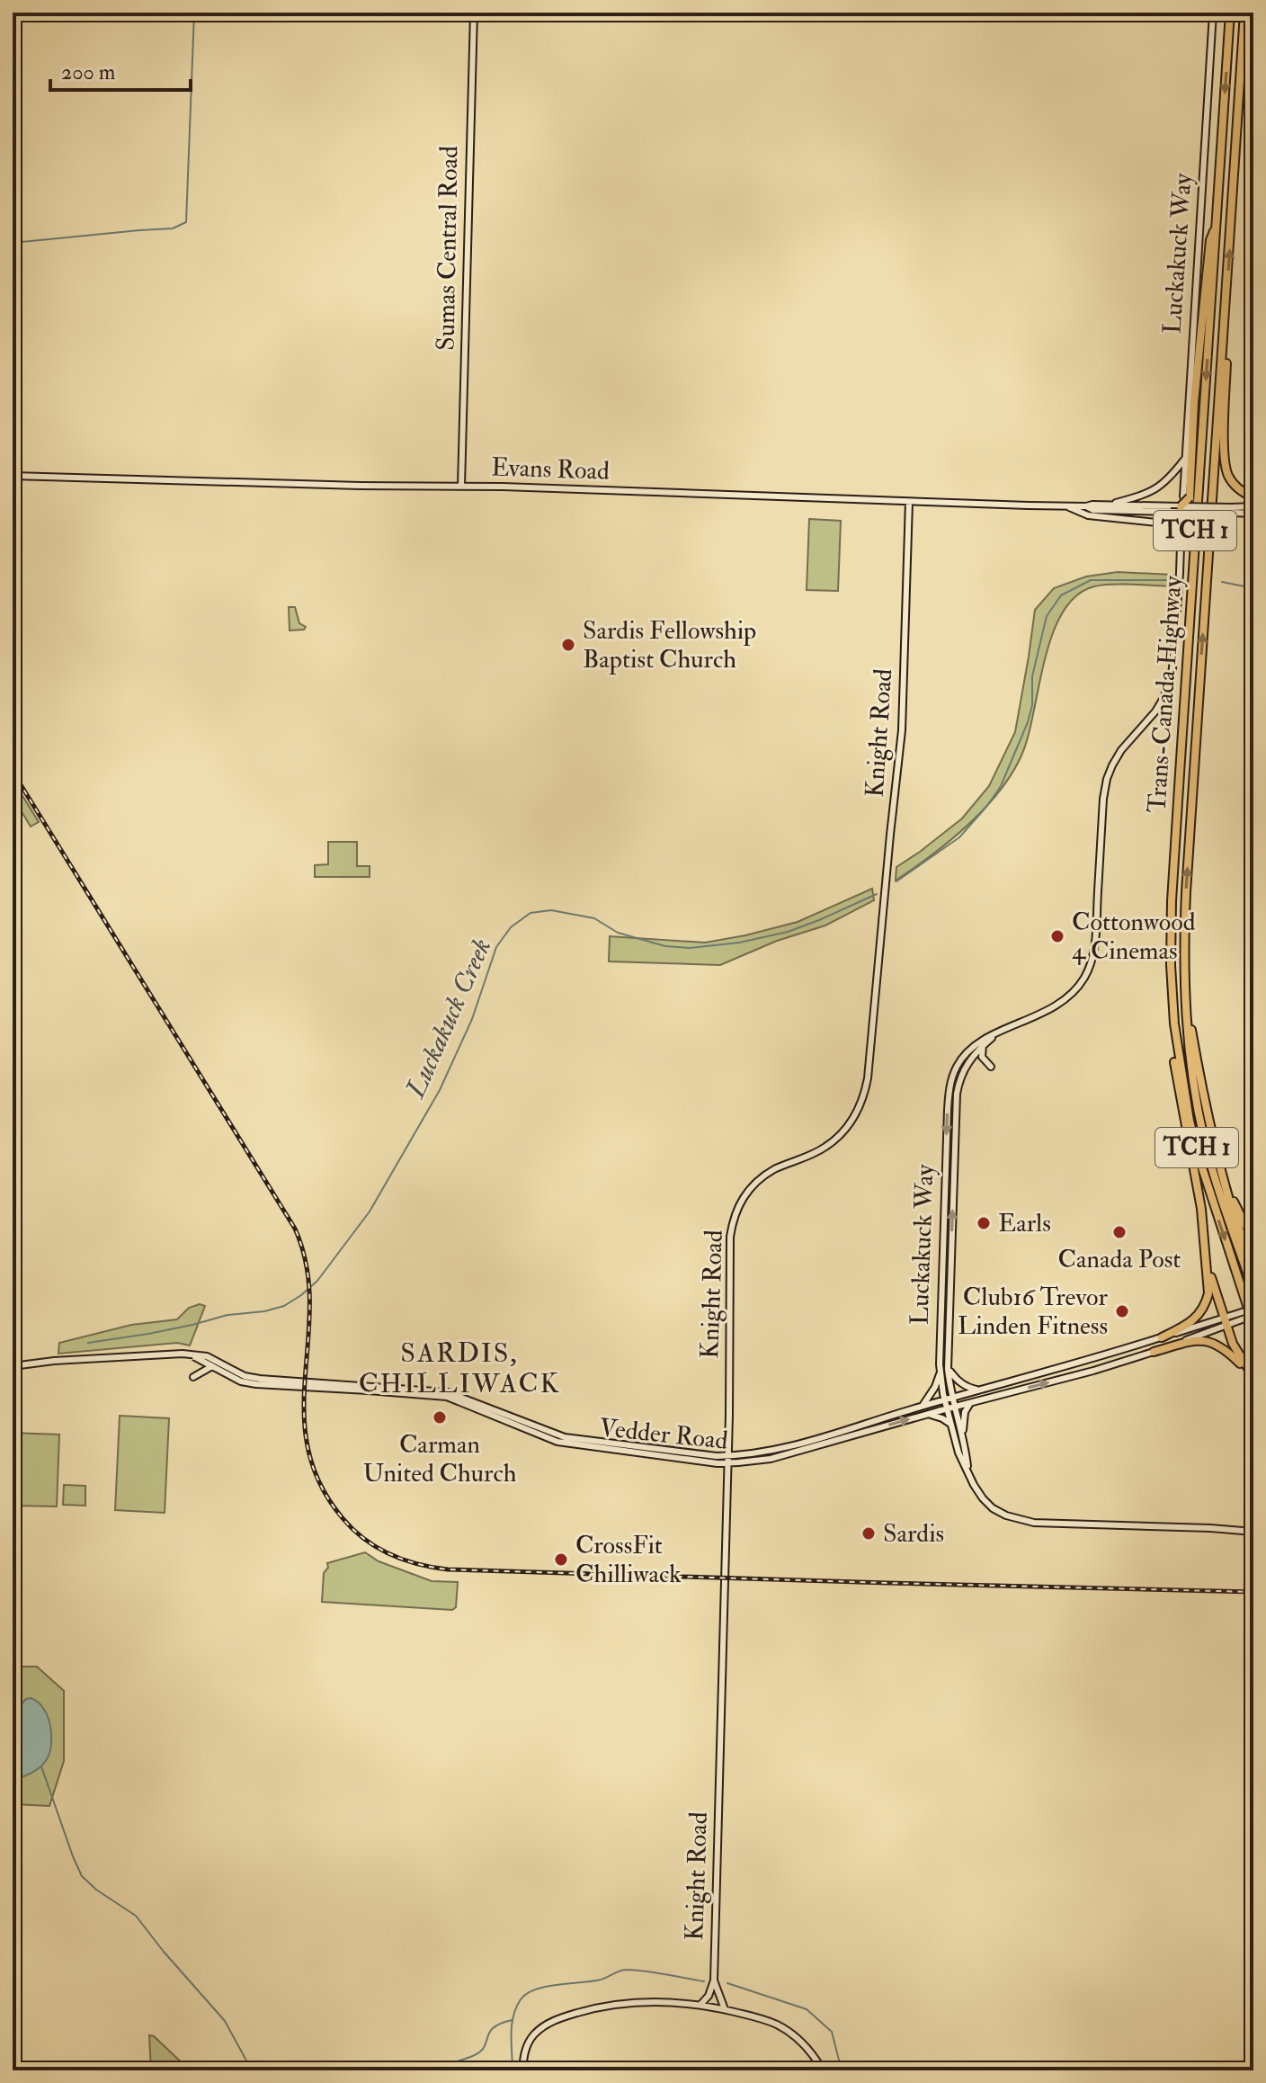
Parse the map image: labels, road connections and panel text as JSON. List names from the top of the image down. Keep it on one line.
{"streets":{"highway":["TCH 1","Trans-Canada Highway"],"street":["Sumas Central Road","Luckakuck Way","Evans Road","Knight Road","Vedder Road"]},"crossings":[["Sumas Central Road","Evans Road"],["Luckakuck Way","Vedder Road"],["Evans Road","Knight Road"],["Knight Road","Vedder Road"]],"districts":["SARDIS, CHILLIWACK"],"water":["Luckakuck Creek"],"places":["Sardis Fellowship Baptist Church","Cottonwood 4 Cinemas","Earls","Canada Post","Club16 Trevor Linden Fitness","Carman United Church","Sardis","CrossFit Chilliwack"],"scale_bar":"200 m"}
